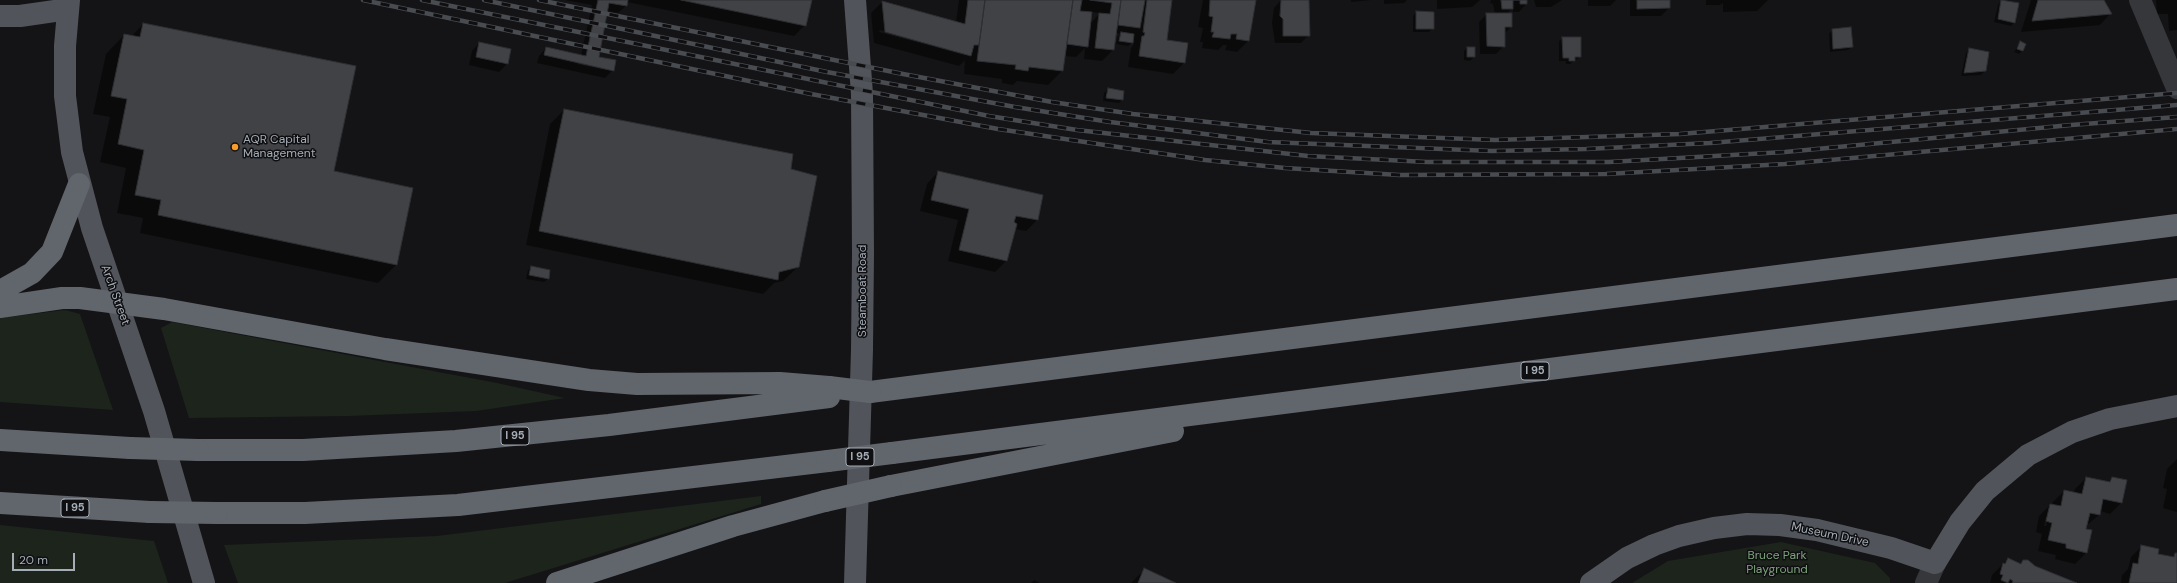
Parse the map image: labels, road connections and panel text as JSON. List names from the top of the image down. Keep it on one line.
{"streets":{"highway":["I 95"],"main road":["Steamboat Road","Arch Street","Museum Drive"]},"parks":["Bruce Park Playground"],"places":["AQR Capital Management"],"scale_bar":"20 m"}
